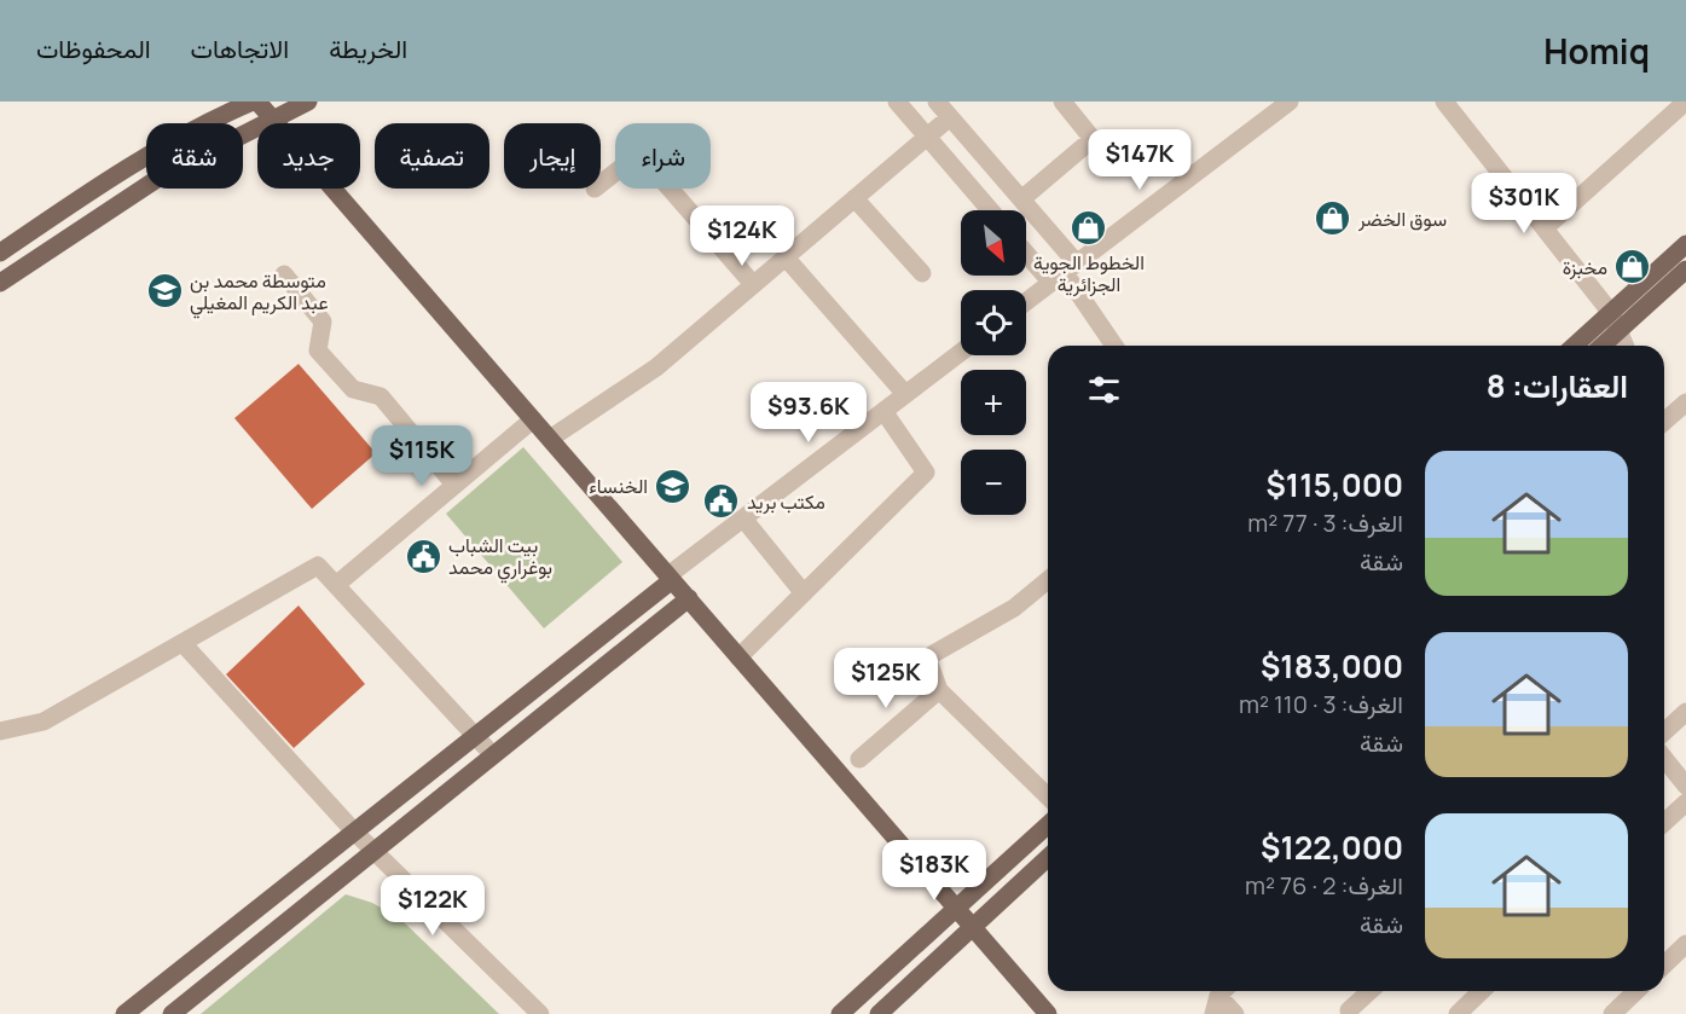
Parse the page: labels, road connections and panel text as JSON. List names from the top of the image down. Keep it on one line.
{"places":{"shop":["سوق الخضر","الخطوط الجوية الجزائرية","مخبزة"],"school or university":["متوسطة محمد بن عبد الكريم المغيلي","الخنساء"],"public building":["مكتب بريد","بيت الشباب بوغراري محمد"]},"north":"bottom right","page":{"header":"Homiq","nav":["الخريطة","الاتجاهات","المحفوظات"],"chip":["شراء","إيجار","تصفية","جديد","شقة"],"price":["$147K","$301K","$124K","$93.6K","$115K","$125K","$183K","$122K"],"map_buttons":["+","−"],"heading":"العقارات: 8","list":[{"name":"$115,000","note":"الغرف: 3 · 77 m² · شقة"},{"name":"$183,000","note":"الغرف: 3 · 110 m² · شقة"},{"name":"$122,000","note":"الغرف: 2 · 76 m² · شقة"}]}}
